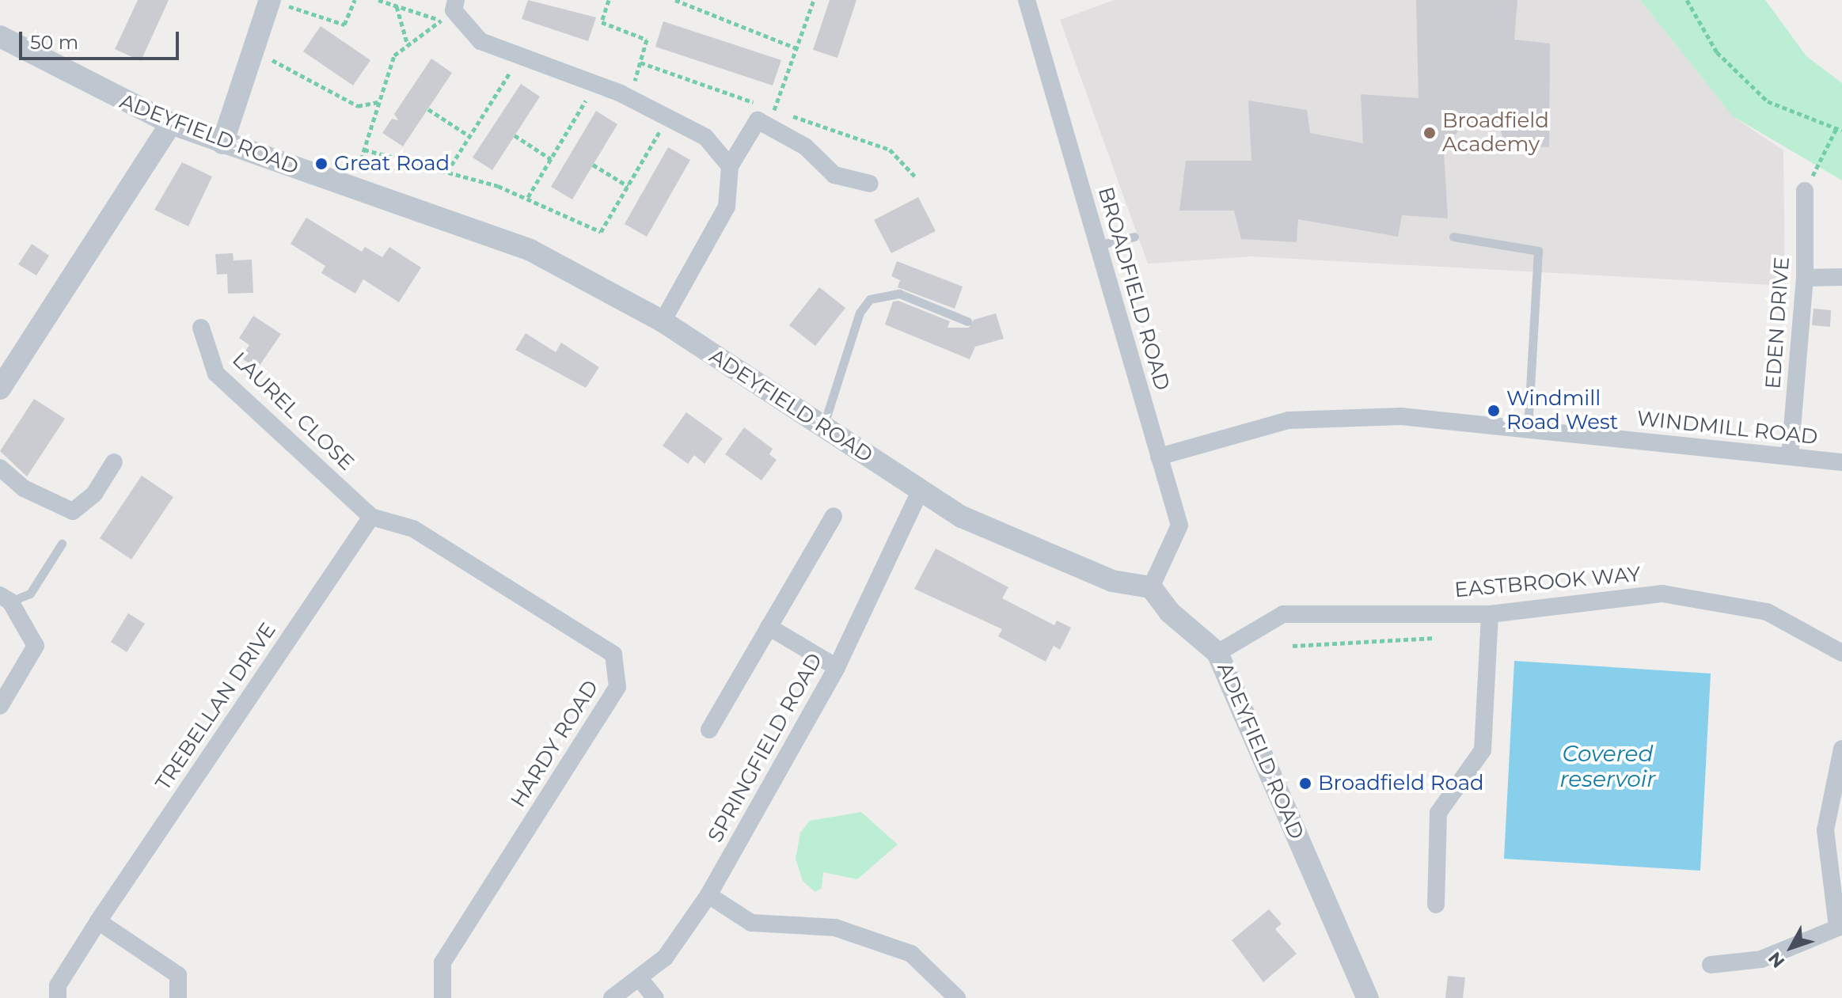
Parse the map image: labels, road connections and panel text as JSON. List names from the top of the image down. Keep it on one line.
{"streets":{"street":["ADEYFIELD ROAD","BROADFIELD ROAD","EDEN DRIVE","LAUREL CLOSE","WINDMILL ROAD","EASTBROOK WAY","TREBELLAN DRIVE","HARDY ROAD","SPRINGFIELD ROAD"]},"crossings":[["ADEYFIELD ROAD","BROADFIELD ROAD"],["ADEYFIELD ROAD","EASTBROOK WAY"],["ADEYFIELD ROAD","SPRINGFIELD ROAD"],["BROADFIELD ROAD","WINDMILL ROAD"],["EDEN DRIVE","WINDMILL ROAD"],["LAUREL CLOSE","TREBELLAN DRIVE"],["LAUREL CLOSE","HARDY ROAD"],["TREBELLAN DRIVE","HARDY ROAD"]],"water":["Covered reservoir"],"places":["Broadfield Academy","Great Road","Windmill Road West","Broadfield Road"],"scale_bar":"50 m","north":"bottom left"}
